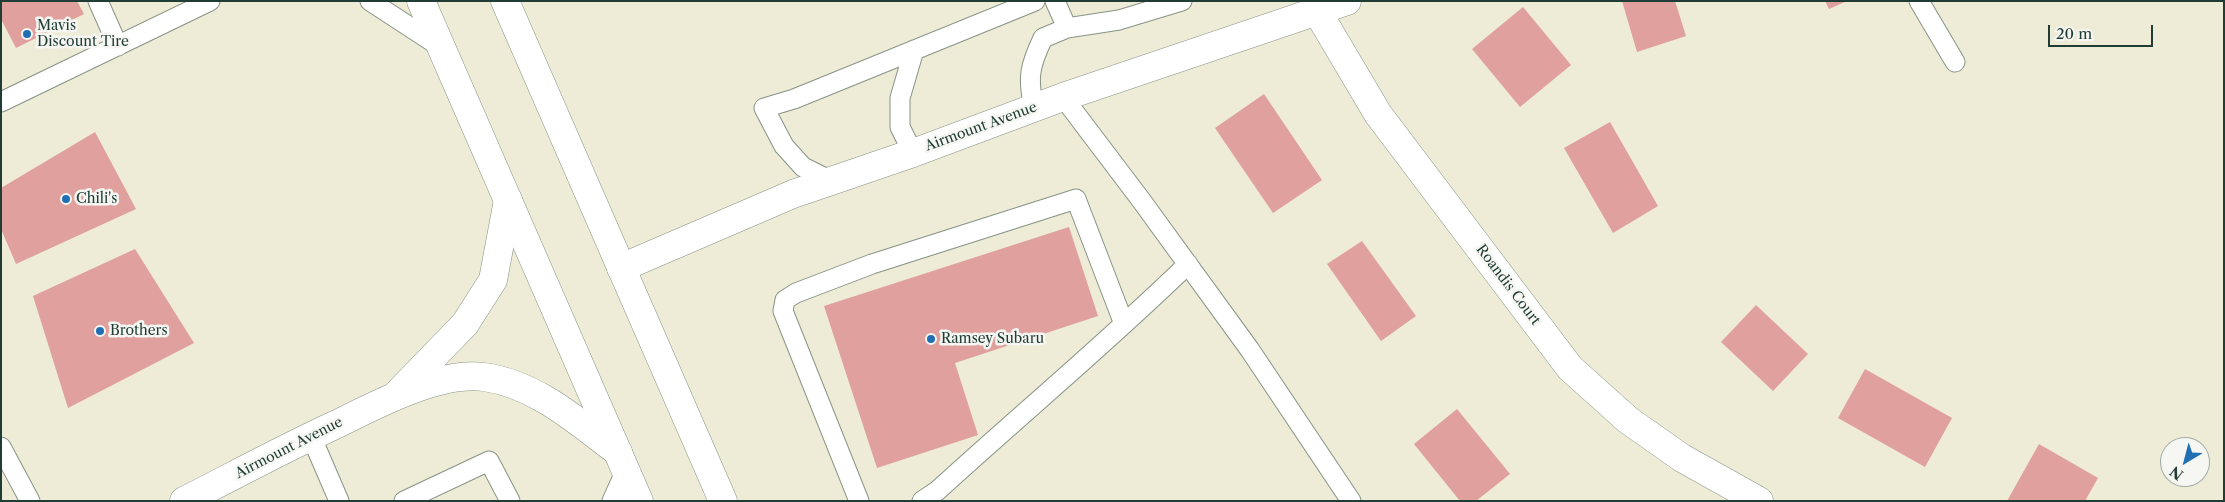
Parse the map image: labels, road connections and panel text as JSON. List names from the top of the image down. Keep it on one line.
{"streets":{"main road":["Airmount Avenue","Roandis Court"]},"crossings":[["Airmount Avenue","Roandis Court"]],"places":["Mavis Discount Tire","Chili's","Brothers","Ramsey Subaru"],"scale_bar":"20 m","north":"bottom left"}
